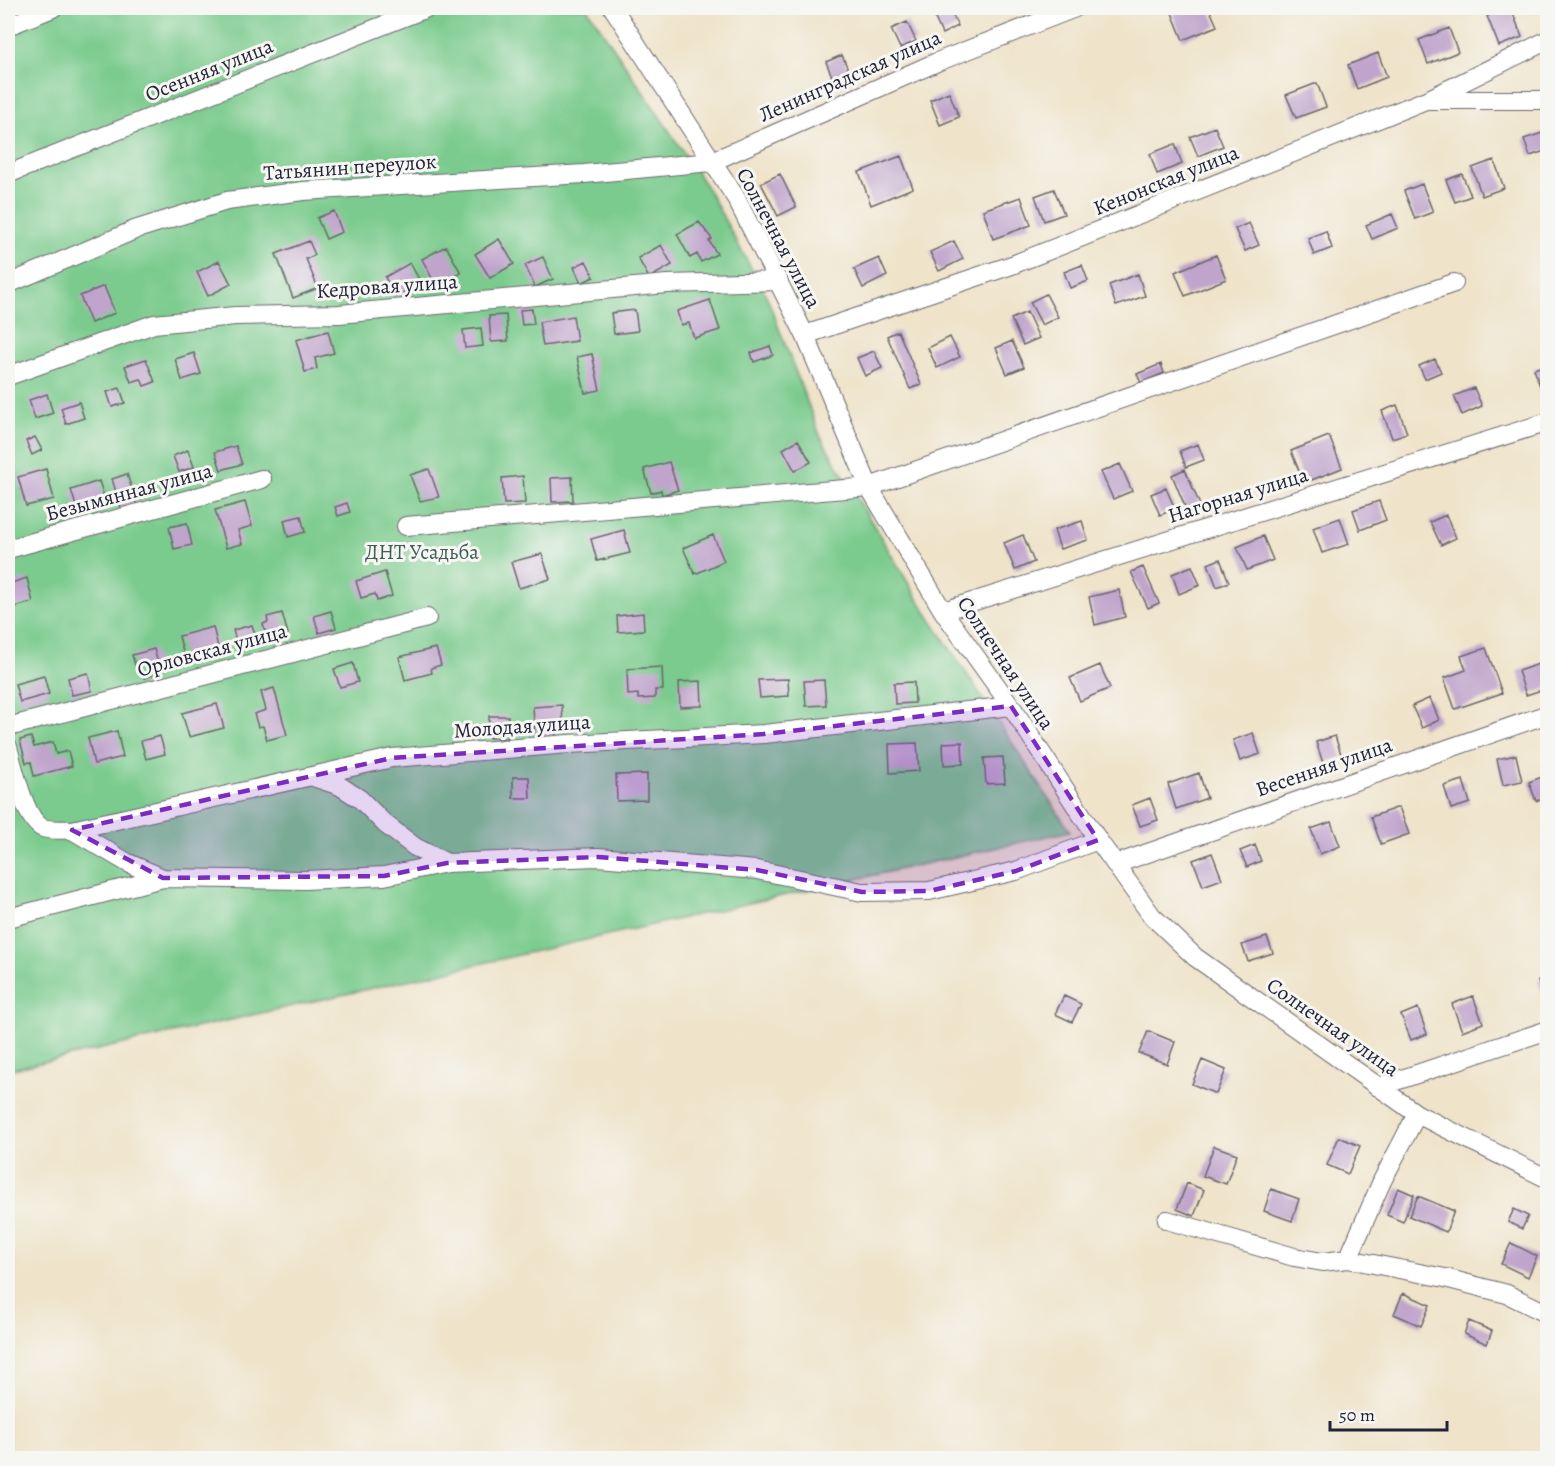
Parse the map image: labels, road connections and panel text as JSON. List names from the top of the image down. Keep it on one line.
{"streets":{"street":["Осенняя улица","Ленинградская улица","Татьянин переулок","Кенонская улица","Солнечная улица","Кедровая улица","Безымянная улица","Нагорная улица","Орловская улица","Молодая улица","Весенняя улица"]},"crossings":[["Ленинградская улица","Татьянин переулок"],["Ленинградская улица","Солнечная улица"],["Татьянин переулок","Солнечная улица"],["Кенонская улица","Солнечная улица"],["Солнечная улица","Кедровая улица"],["Солнечная улица","Нагорная улица"],["Солнечная улица","Молодая улица"],["Солнечная улица","Весенняя улица"]],"parks":["ДНТ Усадьба"],"scale_bar":"50 m"}
